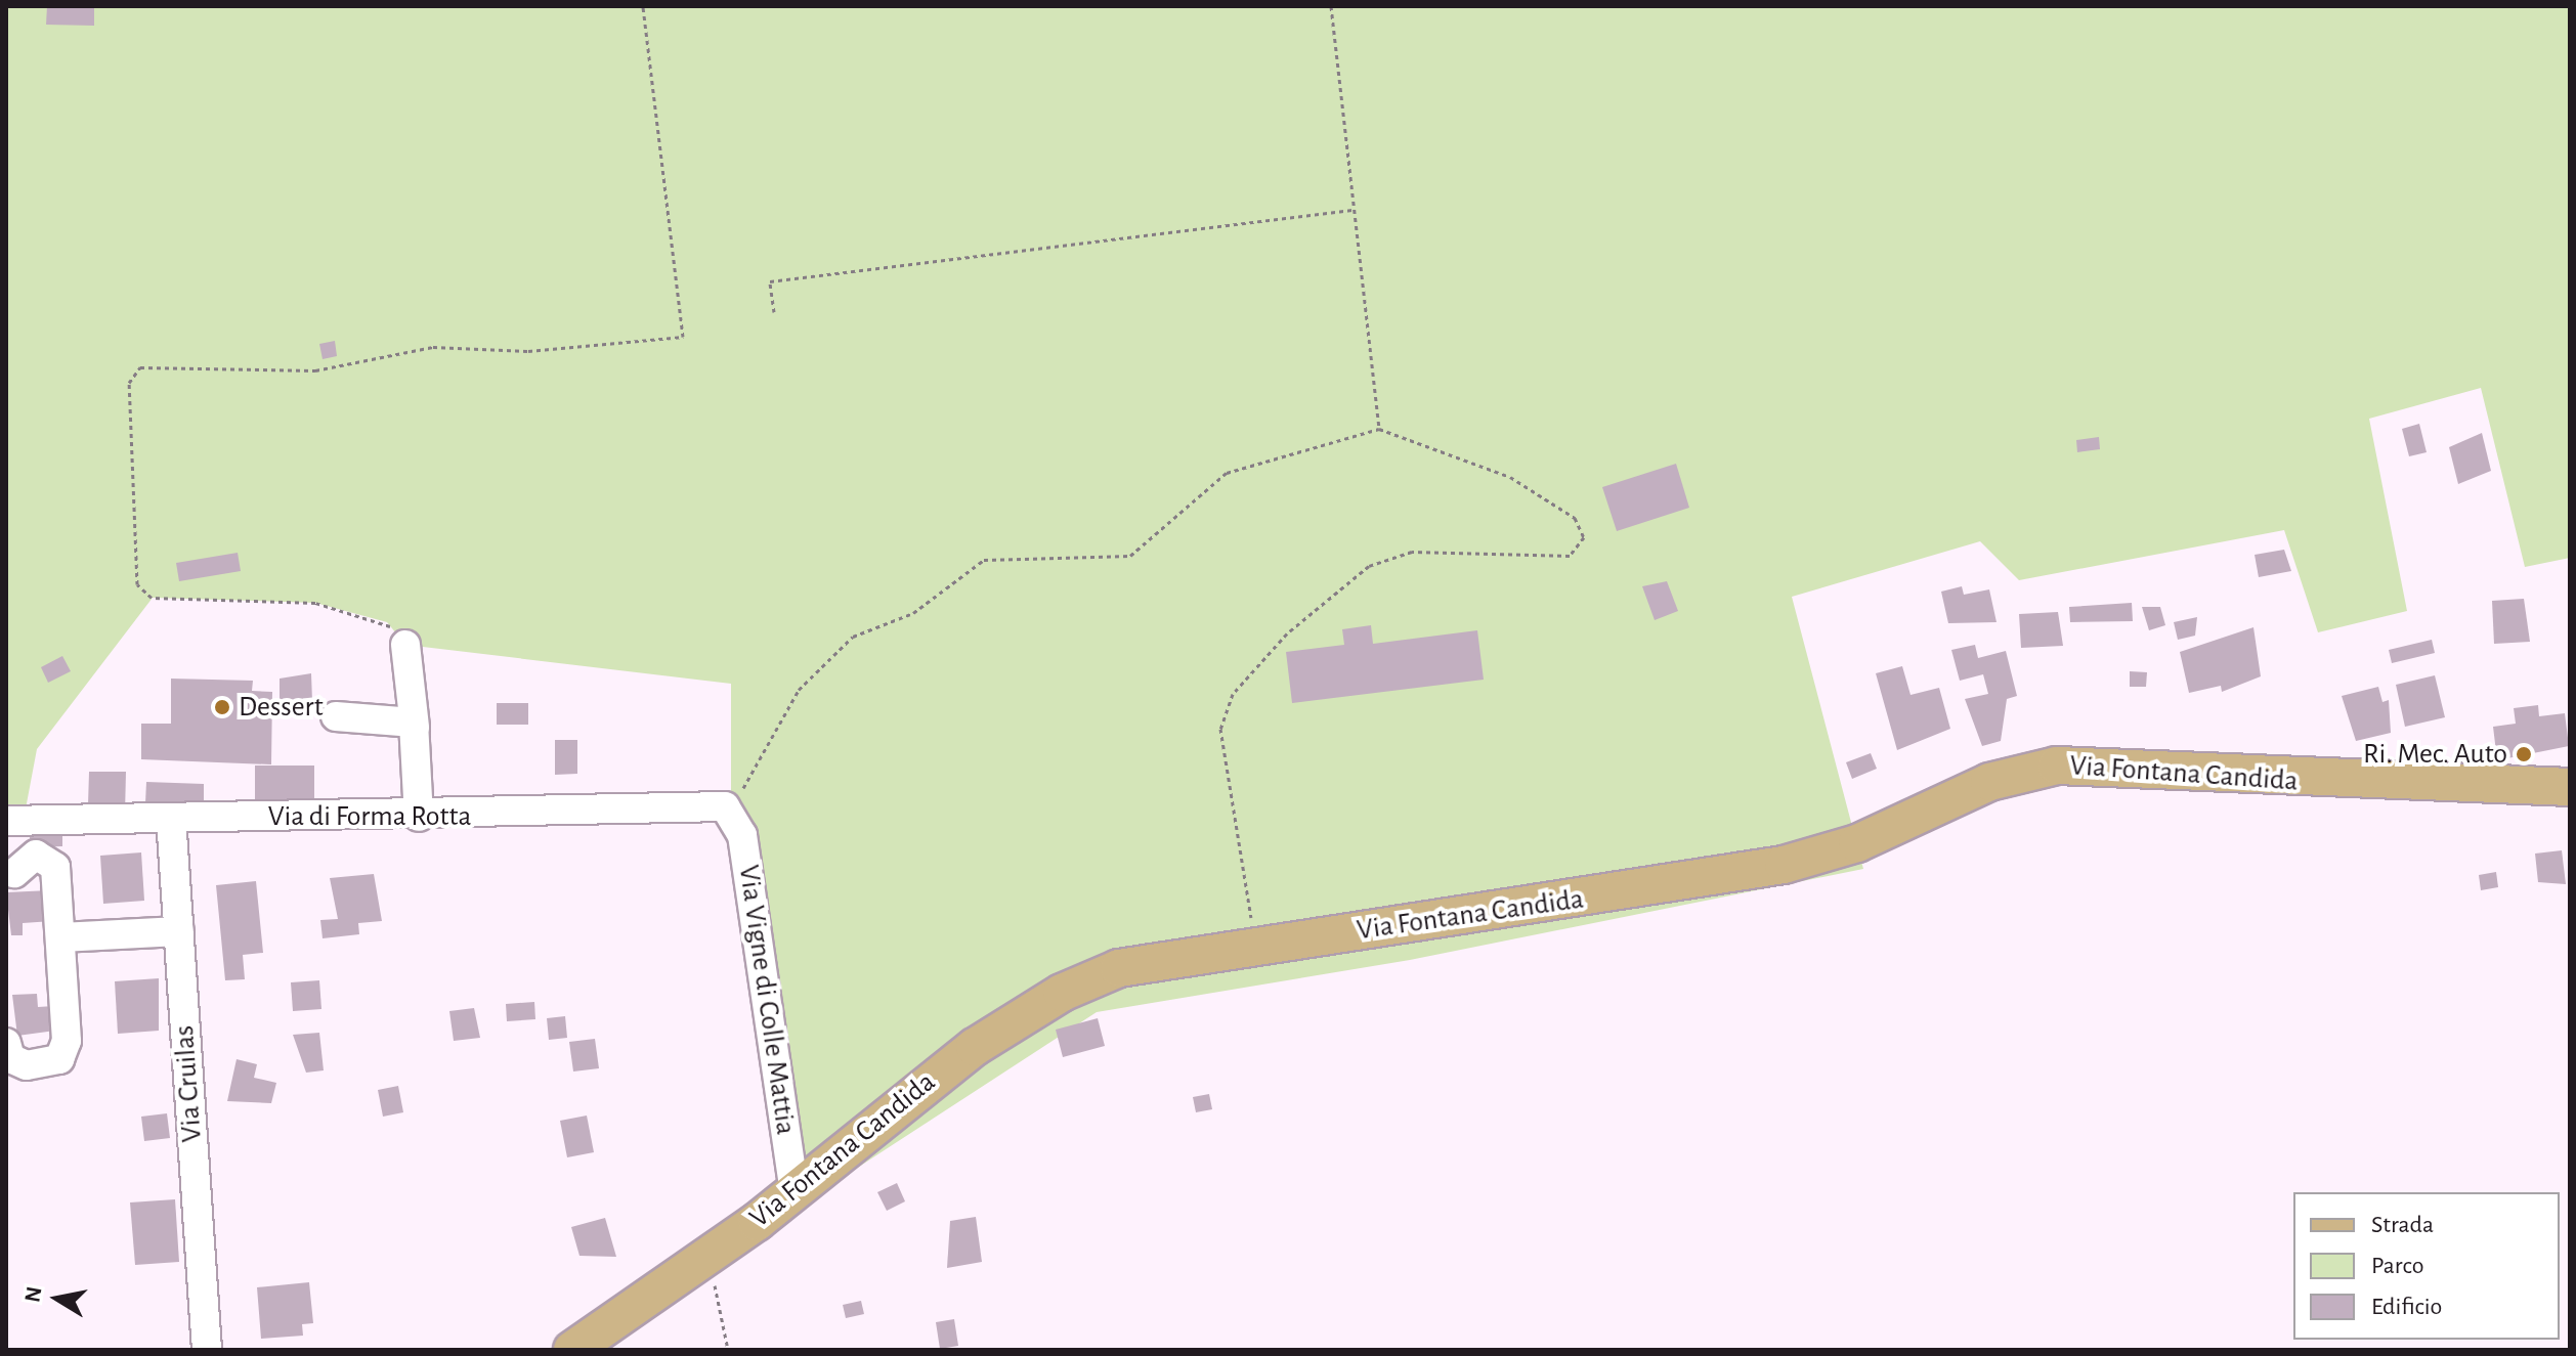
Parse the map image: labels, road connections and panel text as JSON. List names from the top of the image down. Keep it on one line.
{"streets":{"main road":["Via Fontana Candida"],"street":["Via di Forma Rotta","Via Vigne di Colle Mattia","Via Cruilas"]},"crossings":[["Via Fontana Candida","Via Vigne di Colle Mattia"],["Via di Forma Rotta","Via Vigne di Colle Mattia"],["Via di Forma Rotta","Via Cruilas"]],"places":["Dessert","Ri. Mec. Auto"],"legend":["Strada","Parco","Edificio"],"north":"left"}
